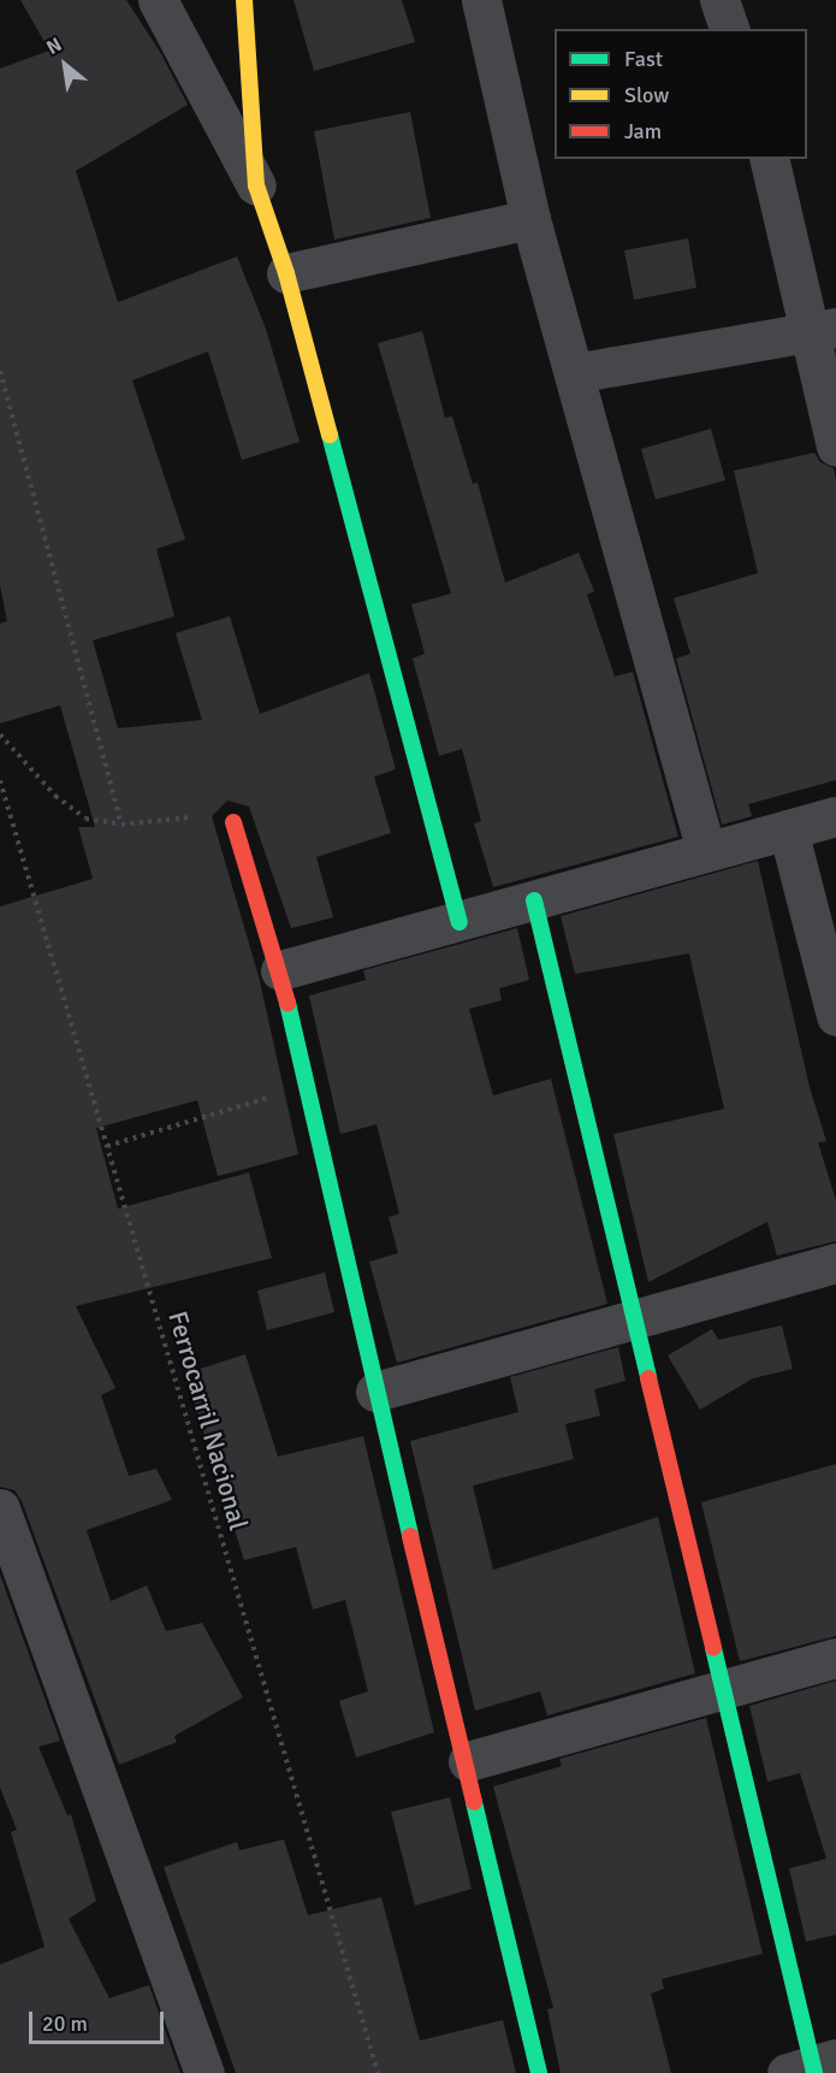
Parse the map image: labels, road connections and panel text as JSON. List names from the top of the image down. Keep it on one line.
{"streets":{"path":["Ferrocarril Nacional"]},"legend":["Fast","Slow","Jam"],"scale_bar":"20 m","north":"top left"}
